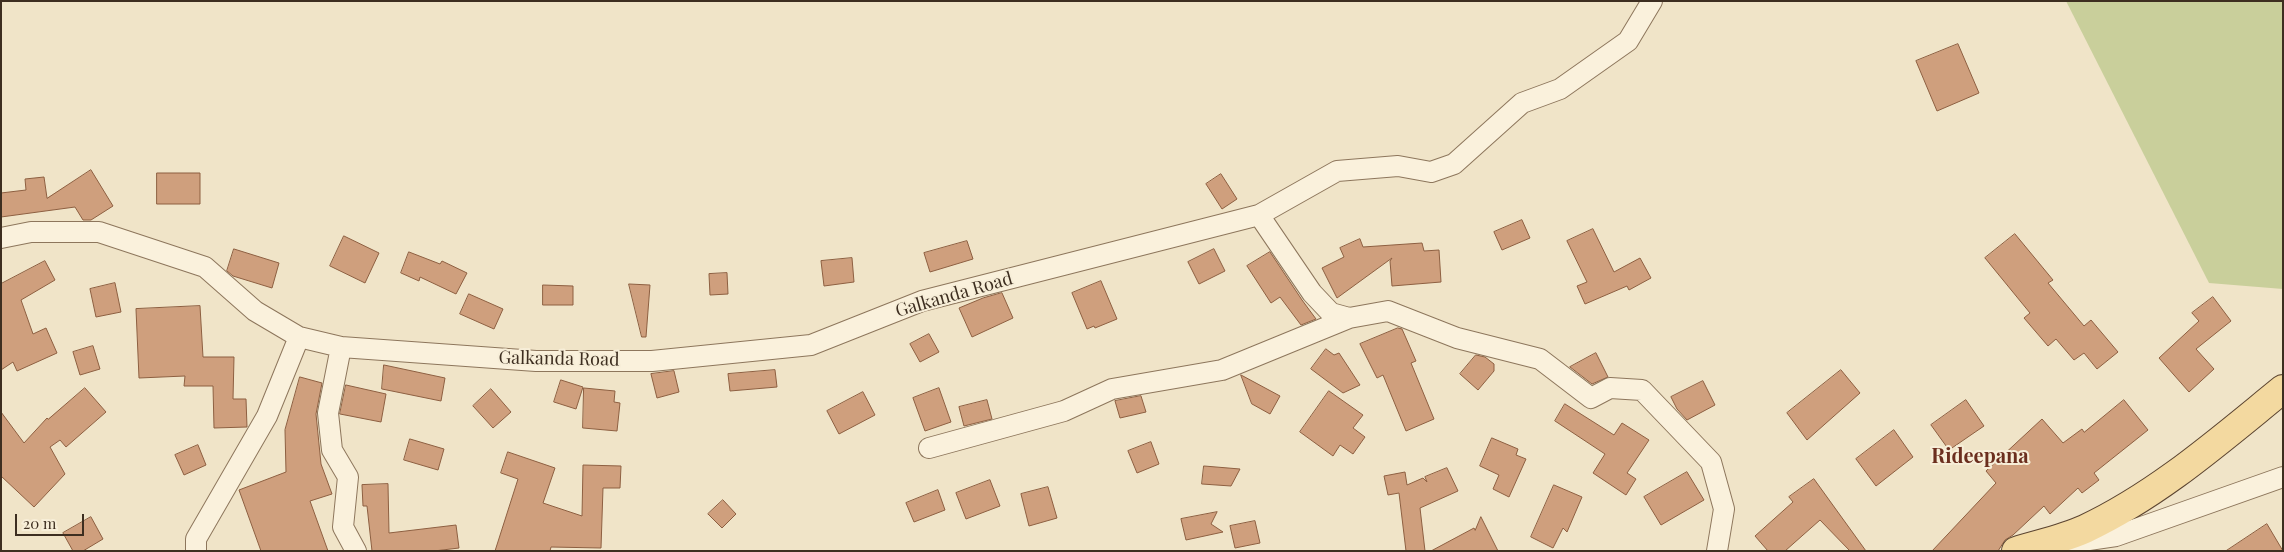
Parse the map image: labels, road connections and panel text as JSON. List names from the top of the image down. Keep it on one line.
{"streets":{"street":["Galkanda Road"]},"districts":["Rideepana"],"scale_bar":"20 m"}
